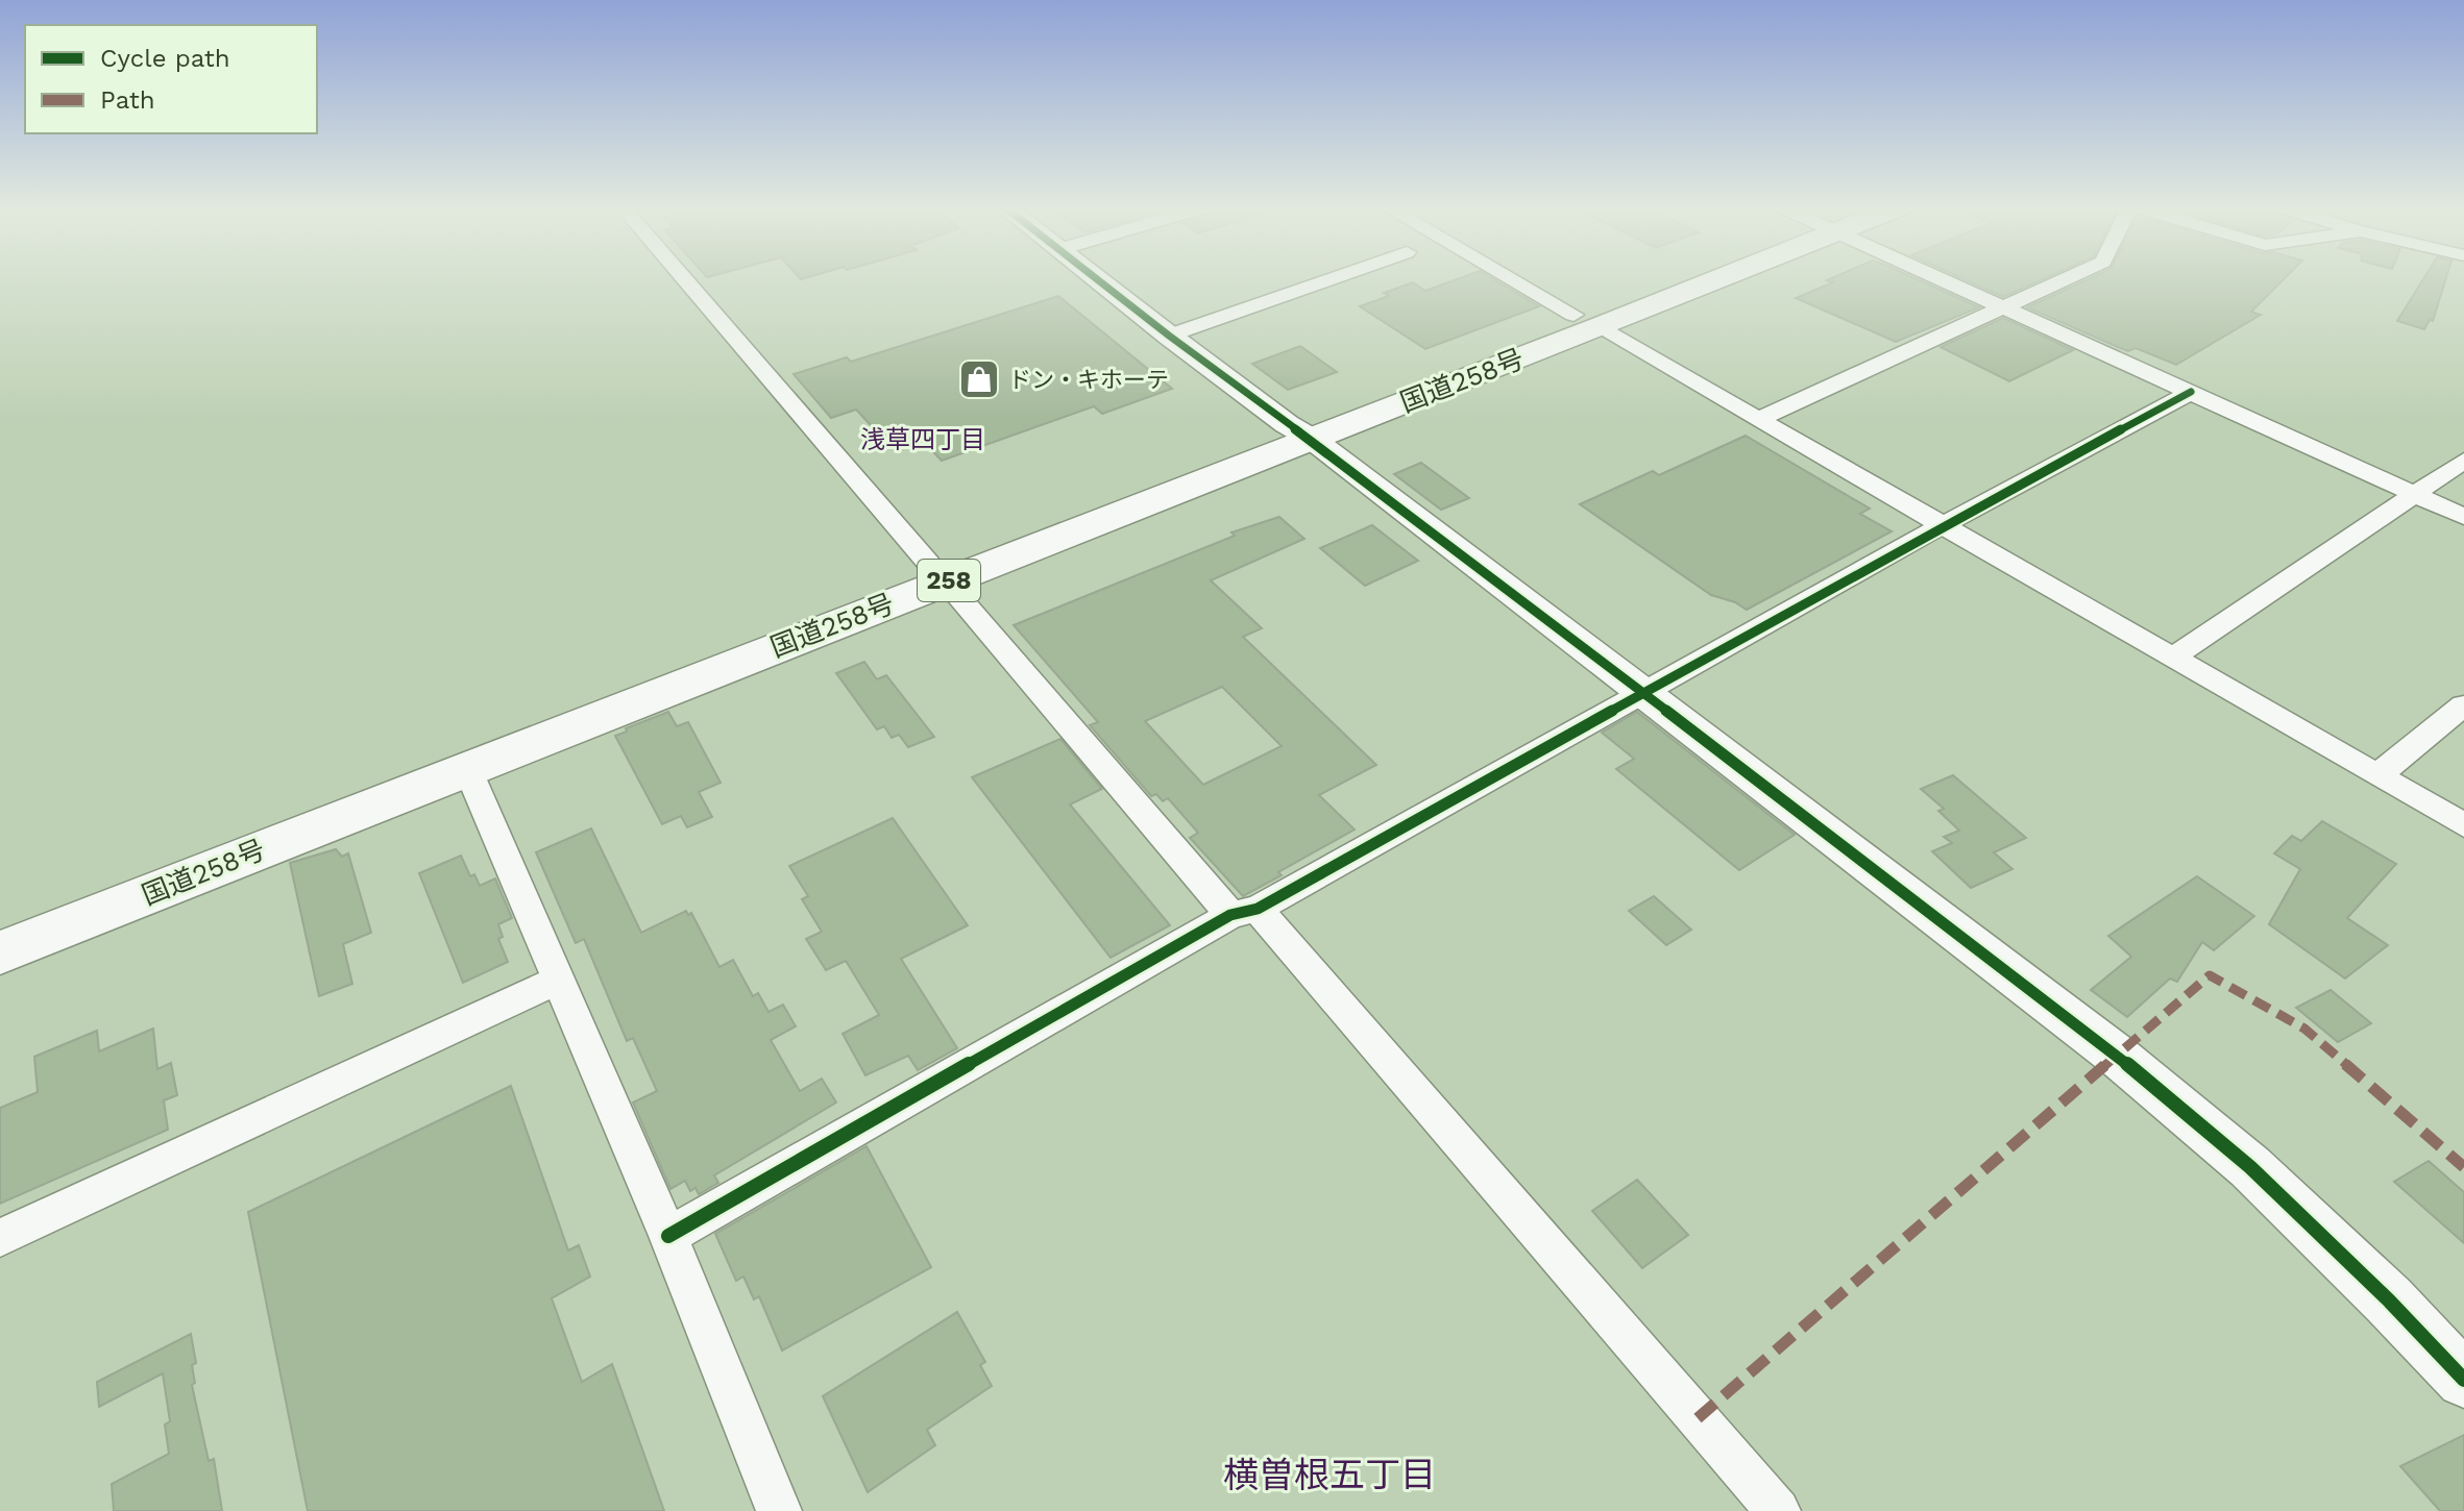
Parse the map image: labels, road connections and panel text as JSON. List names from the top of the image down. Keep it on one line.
{"streets":{"highway":["国道258号","258"]},"districts":["浅草四丁目","横曽根五丁目"],"places":{"shop":["ドン・キホーテ"]},"legend":["Cycle path","Path"]}
